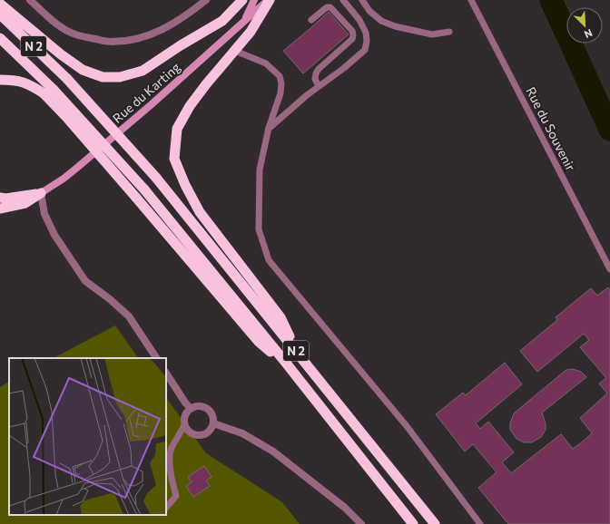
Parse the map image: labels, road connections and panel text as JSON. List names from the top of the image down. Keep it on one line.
{"streets":{"highway":["N 2"],"main road":["Rue du Karting"],"lane":["Rue du Souvenir"]},"north":"bottom right"}
